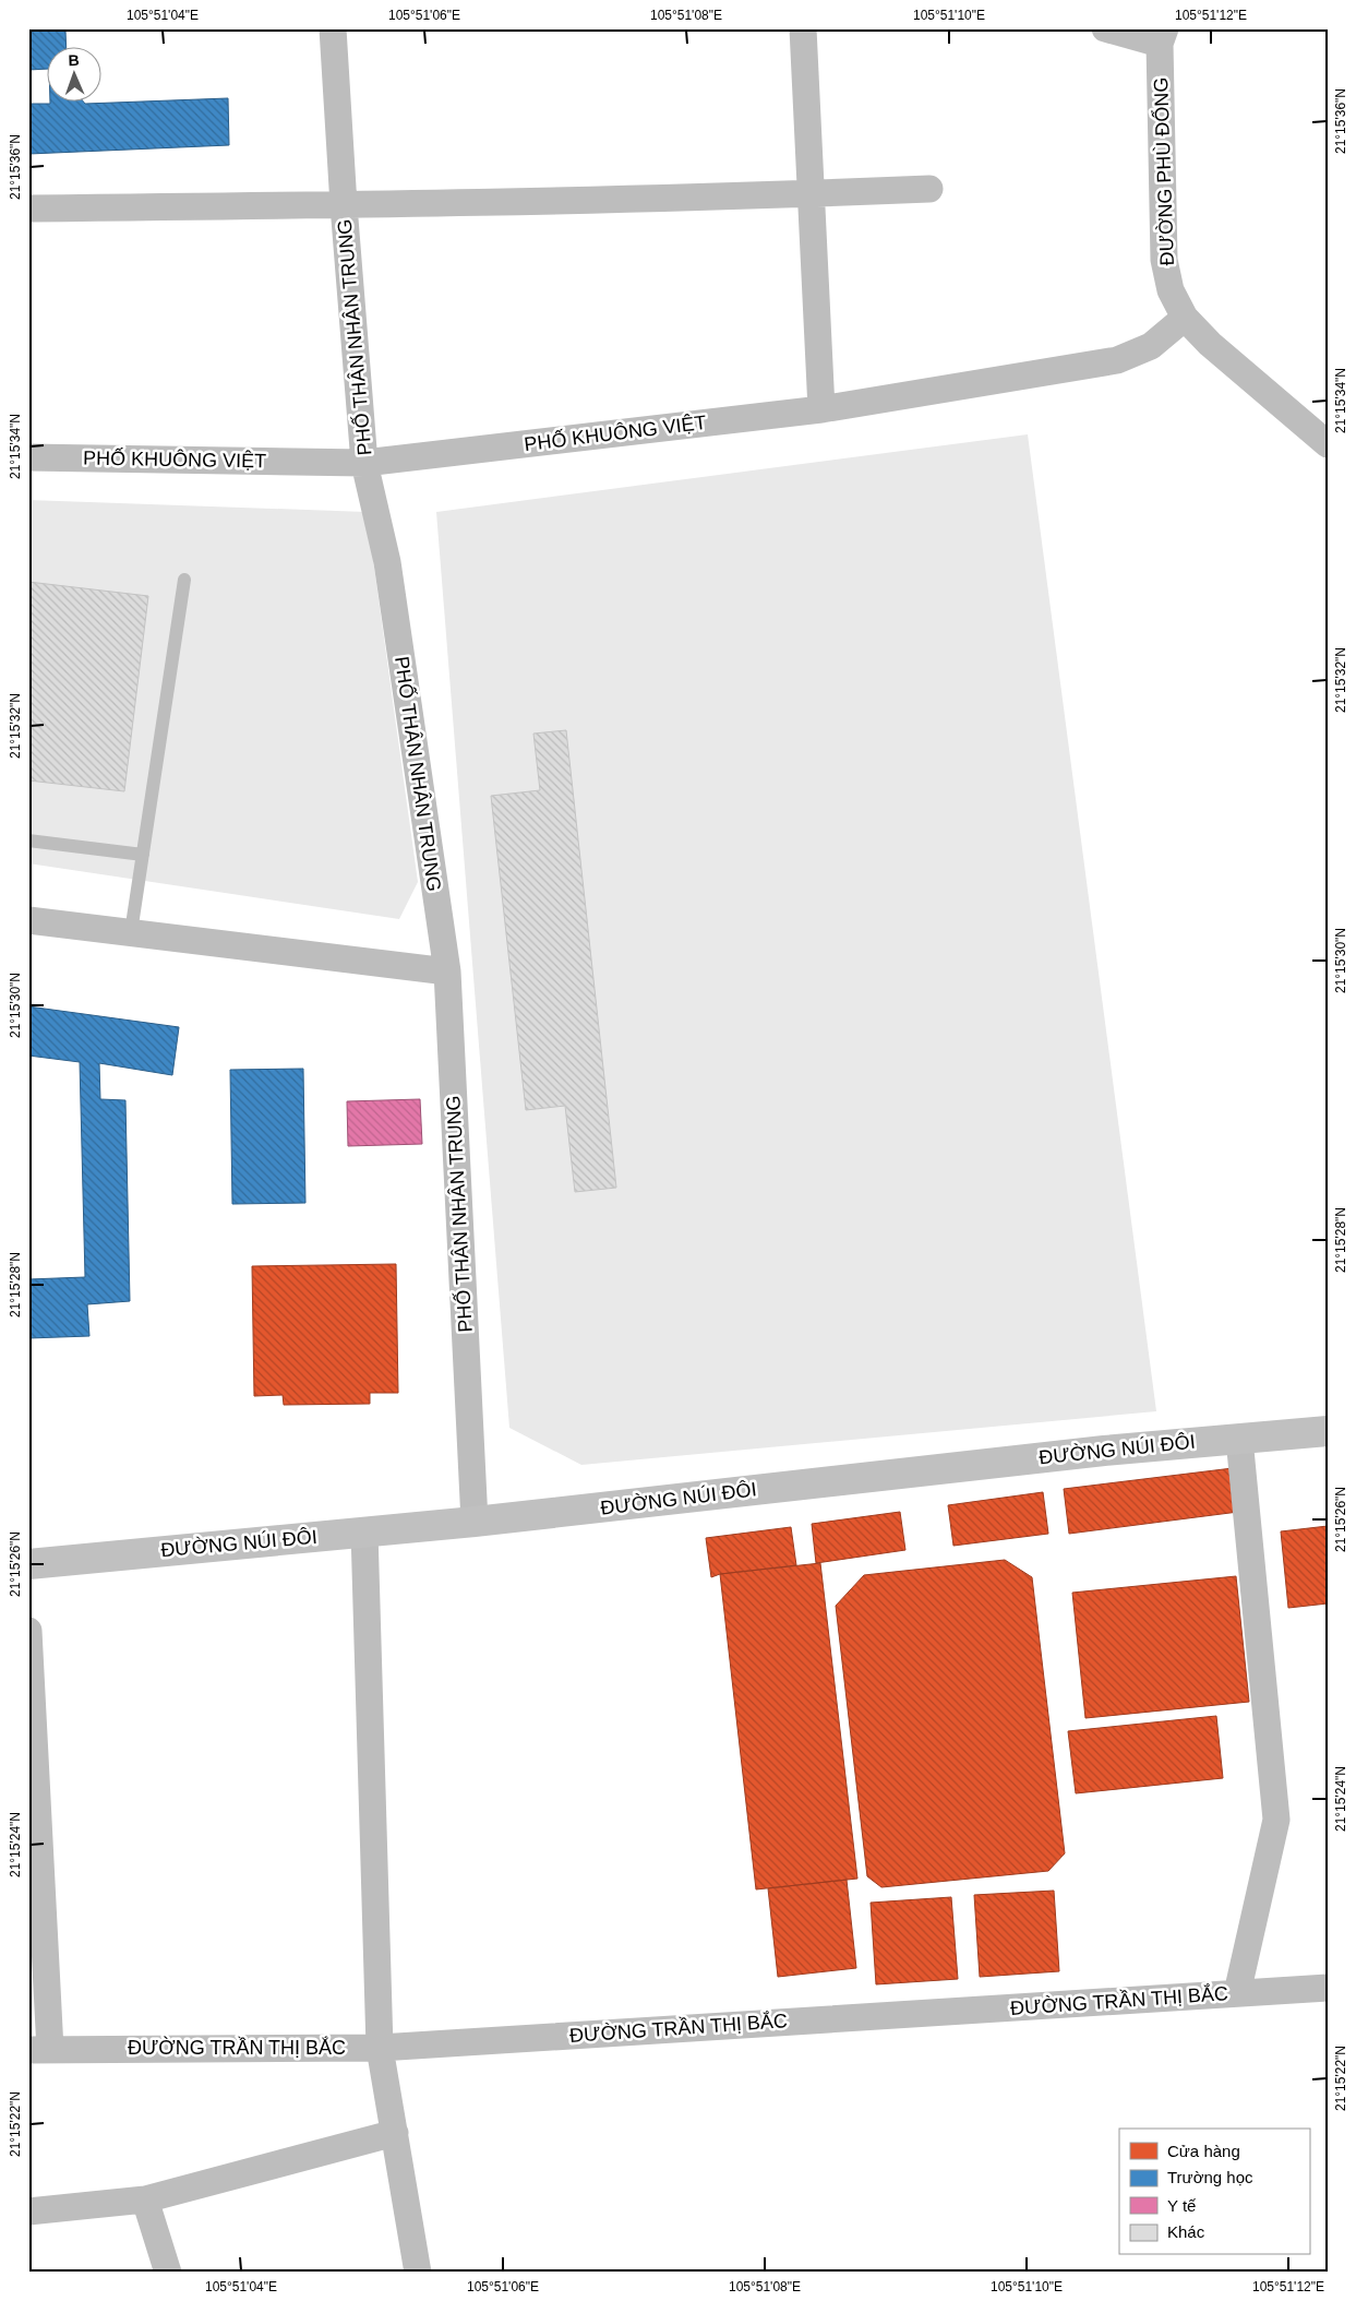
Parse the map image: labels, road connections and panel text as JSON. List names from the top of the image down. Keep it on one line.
{"streets":{"main road":["ĐƯỜNG NÚI ĐÔI"],"street":["ĐƯỜNG PHÙ ĐỔNG","PHỐ THÂN NHÂN TRUNG","PHỐ KHUÔNG VIỆT","ĐƯỜNG TRẦN THỊ BẮC"]},"crossings":[["ĐƯỜNG PHÙ ĐỔNG","PHỐ KHUÔNG VIỆT"],["PHỐ THÂN NHÂN TRUNG","PHỐ KHUÔNG VIỆT"],["PHỐ THÂN NHÂN TRUNG","ĐƯỜNG NÚI ĐÔI"]],"legend":["Cửa hàng","Trường học","Y tế","Khác"],"north":"top","coordinates":["105°51'04\"E","105°51'06\"E","105°51'08\"E","105°51'10\"E","105°51'12\"E","21°15'36\"N","21°15'34\"N","21°15'32\"N","21°15'30\"N","21°15'28\"N","21°15'26\"N","21°15'24\"N","21°15'22\"N"]}
